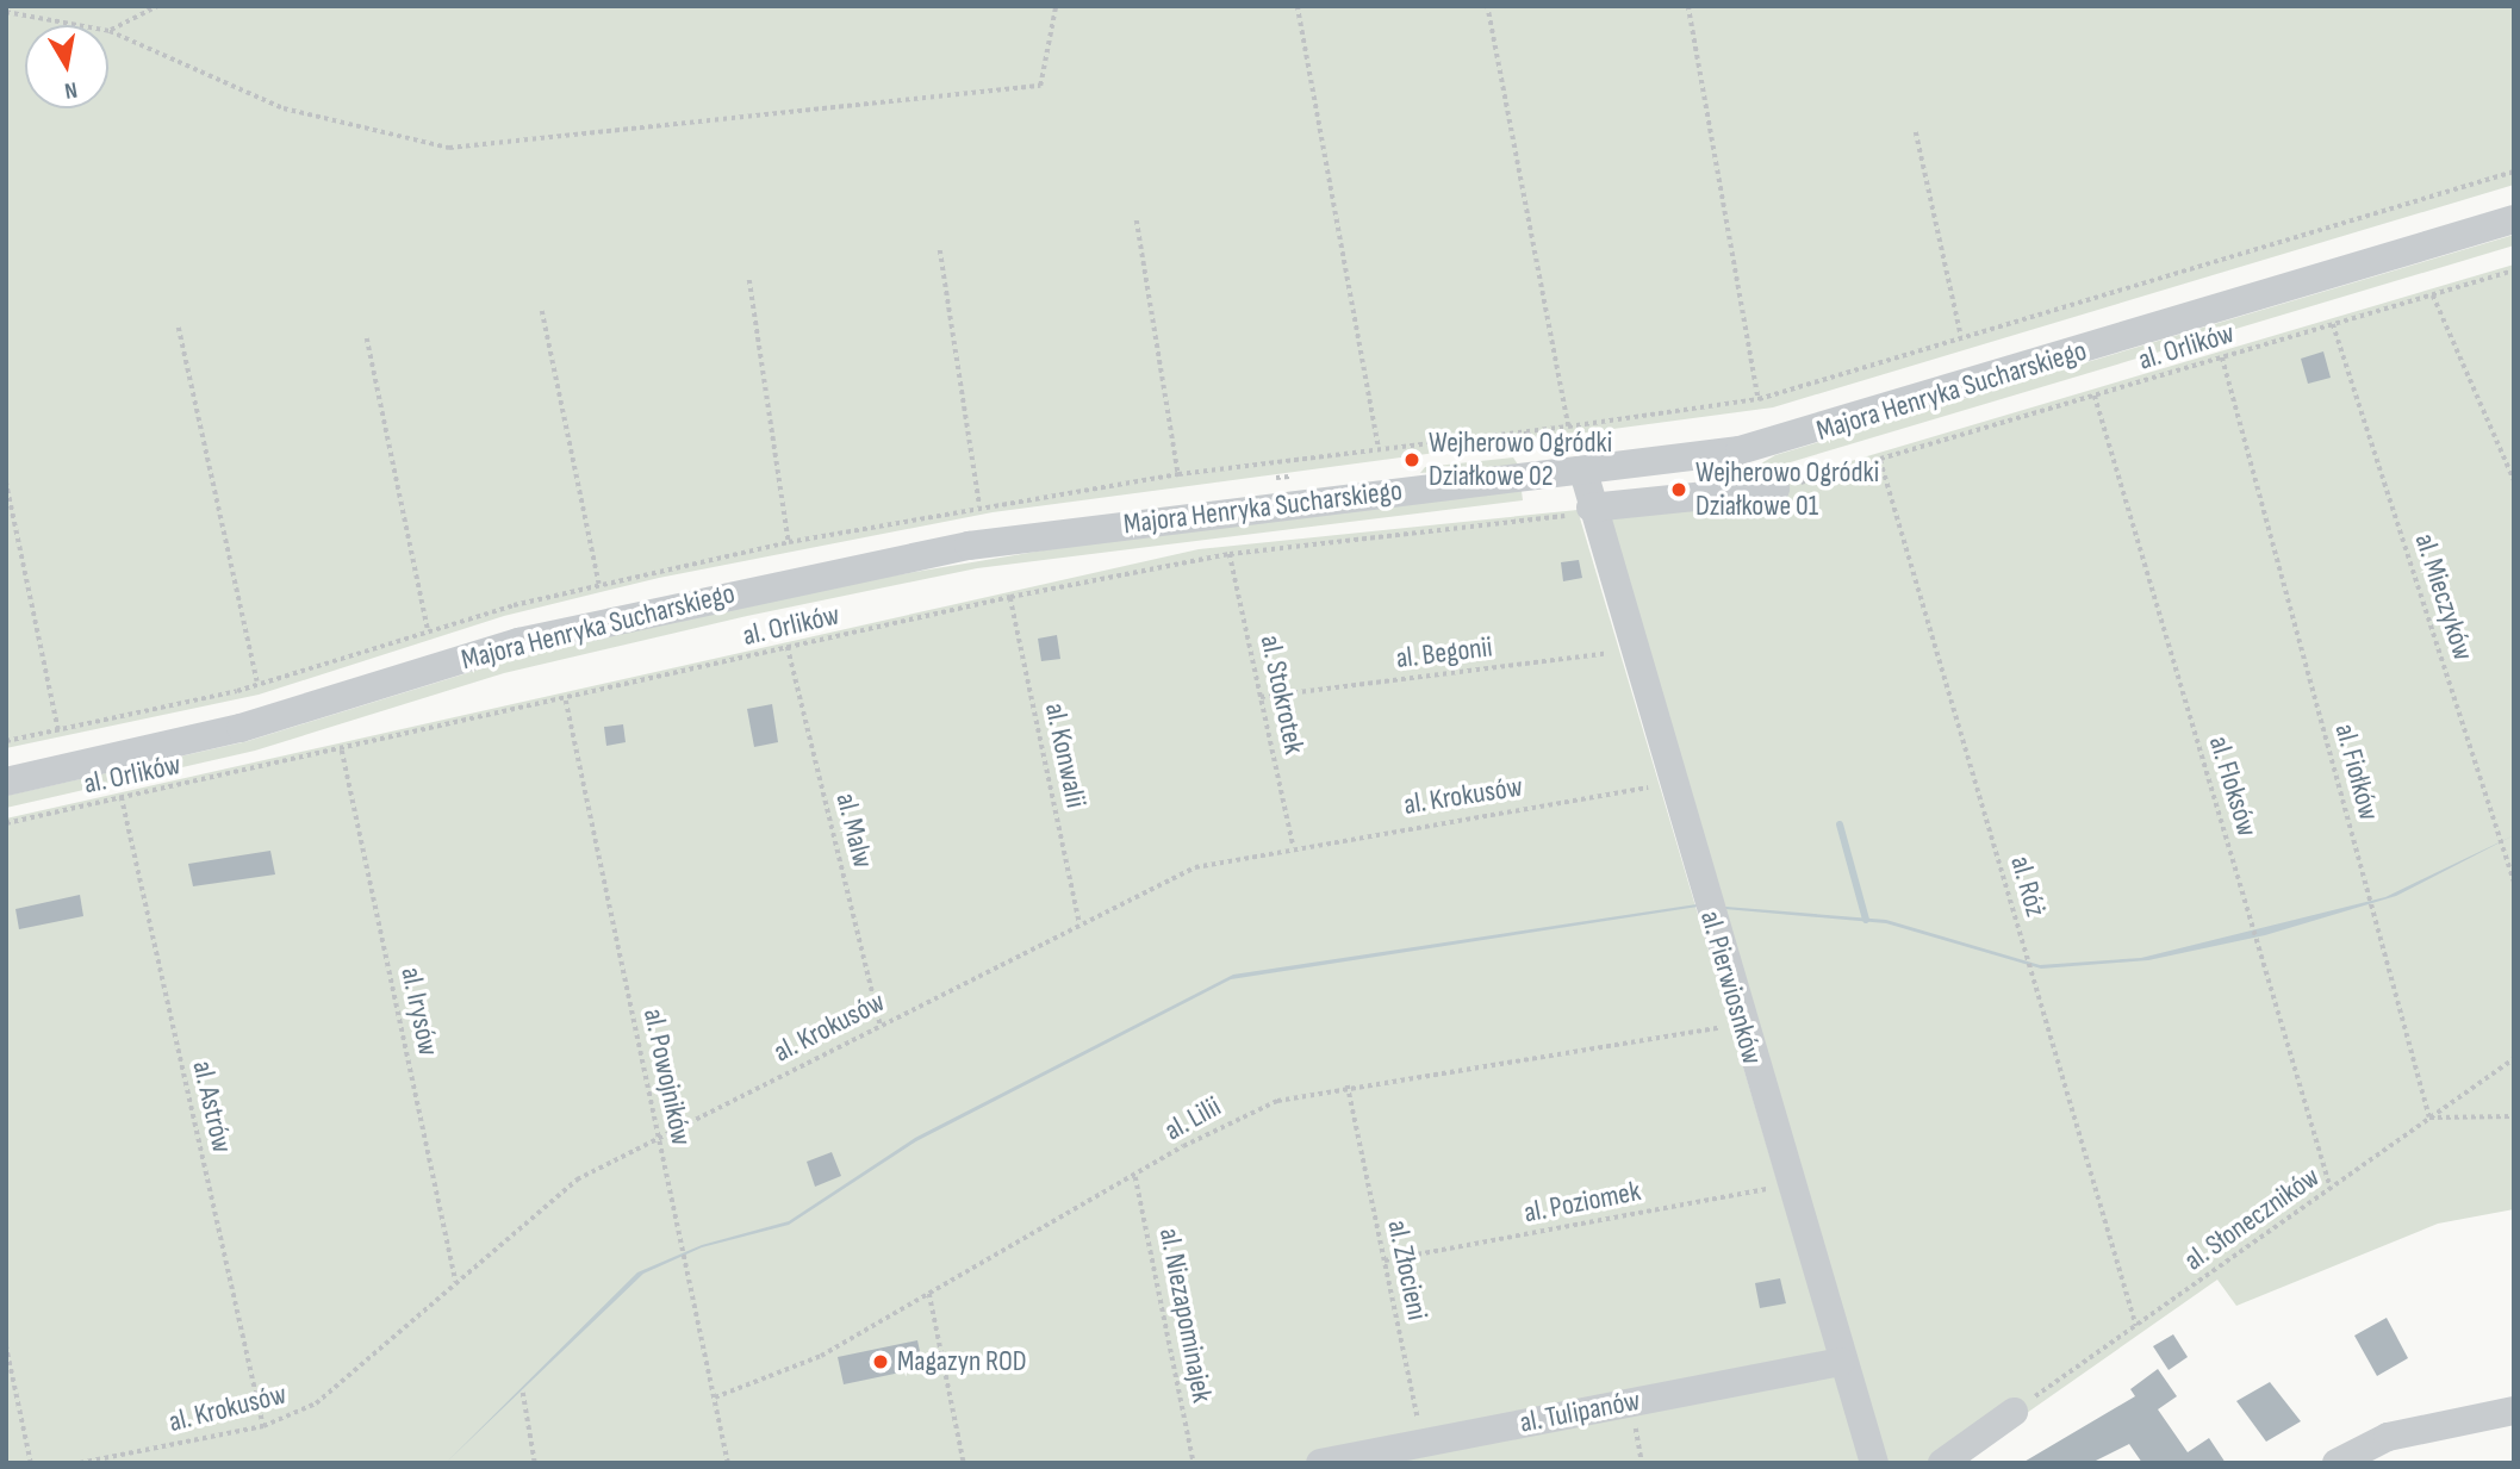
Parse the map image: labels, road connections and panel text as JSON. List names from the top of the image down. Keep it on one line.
{"streets":{"street":["Majora Henryka Sucharskiego","al. Pierwiosnków","al. Tulipanów"],"path":["al. Orlików","al. Mieczyków","al. Begonii","al. Stokrotek","al. Konwalii","al. Fiołków","al. Floksów","al. Krokusów","al. Malw","al. Róż","al. Irysów","al. Powojników","al. Astrów","al. Lilii","al. Poziomek","al. Słoneczników","al. Złocieni","al. Niezapominajek"]},"crossings":[["al. Orlików","al. Mieczyków"],["al. Orlików","al. Stokrotek"],["al. Orlików","al. Konwalii"],["al. Orlików","al. Fiołków"],["al. Orlików","al. Floksów"],["al. Orlików","al. Malw"],["al. Orlików","al. Róż"],["al. Orlików","al. Pierwiosnków"],["al. Orlików","al. Irysów"],["al. Orlików","al. Powojników"],["al. Orlików","al. Astrów"],["Majora Henryka Sucharskiego","al. Pierwiosnków"],["al. Begonii","al. Stokrotek"],["al. Begonii","al. Pierwiosnków"],["al. Stokrotek","al. Krokusów"],["al. Konwalii","al. Krokusów"],["al. Fiołków","al. Słoneczników"],["al. Floksów","al. Słoneczników"],["al. Krokusów","al. Malw"],["al. Krokusów","al. Pierwiosnków"],["al. Krokusów","al. Irysów"],["al. Krokusów","al. Powojników"],["al. Krokusów","al. Astrów"],["al. Róż","al. Słoneczników"],["al. Pierwiosnków","al. Lilii"],["al. Pierwiosnków","al. Poziomek"],["al. Pierwiosnków","al. Tulipanów"],["al. Powojników","al. Lilii"],["al. Lilii","al. Złocieni"],["al. Lilii","al. Niezapominajek"],["al. Poziomek","al. Złocieni"],["al. Złocieni","al. Tulipanów"]],"places":["Wejherowo Ogródki Działkowe 02","Wejherowo Ogródki Działkowe 01","Magazyn ROD"],"north":"bottom"}
